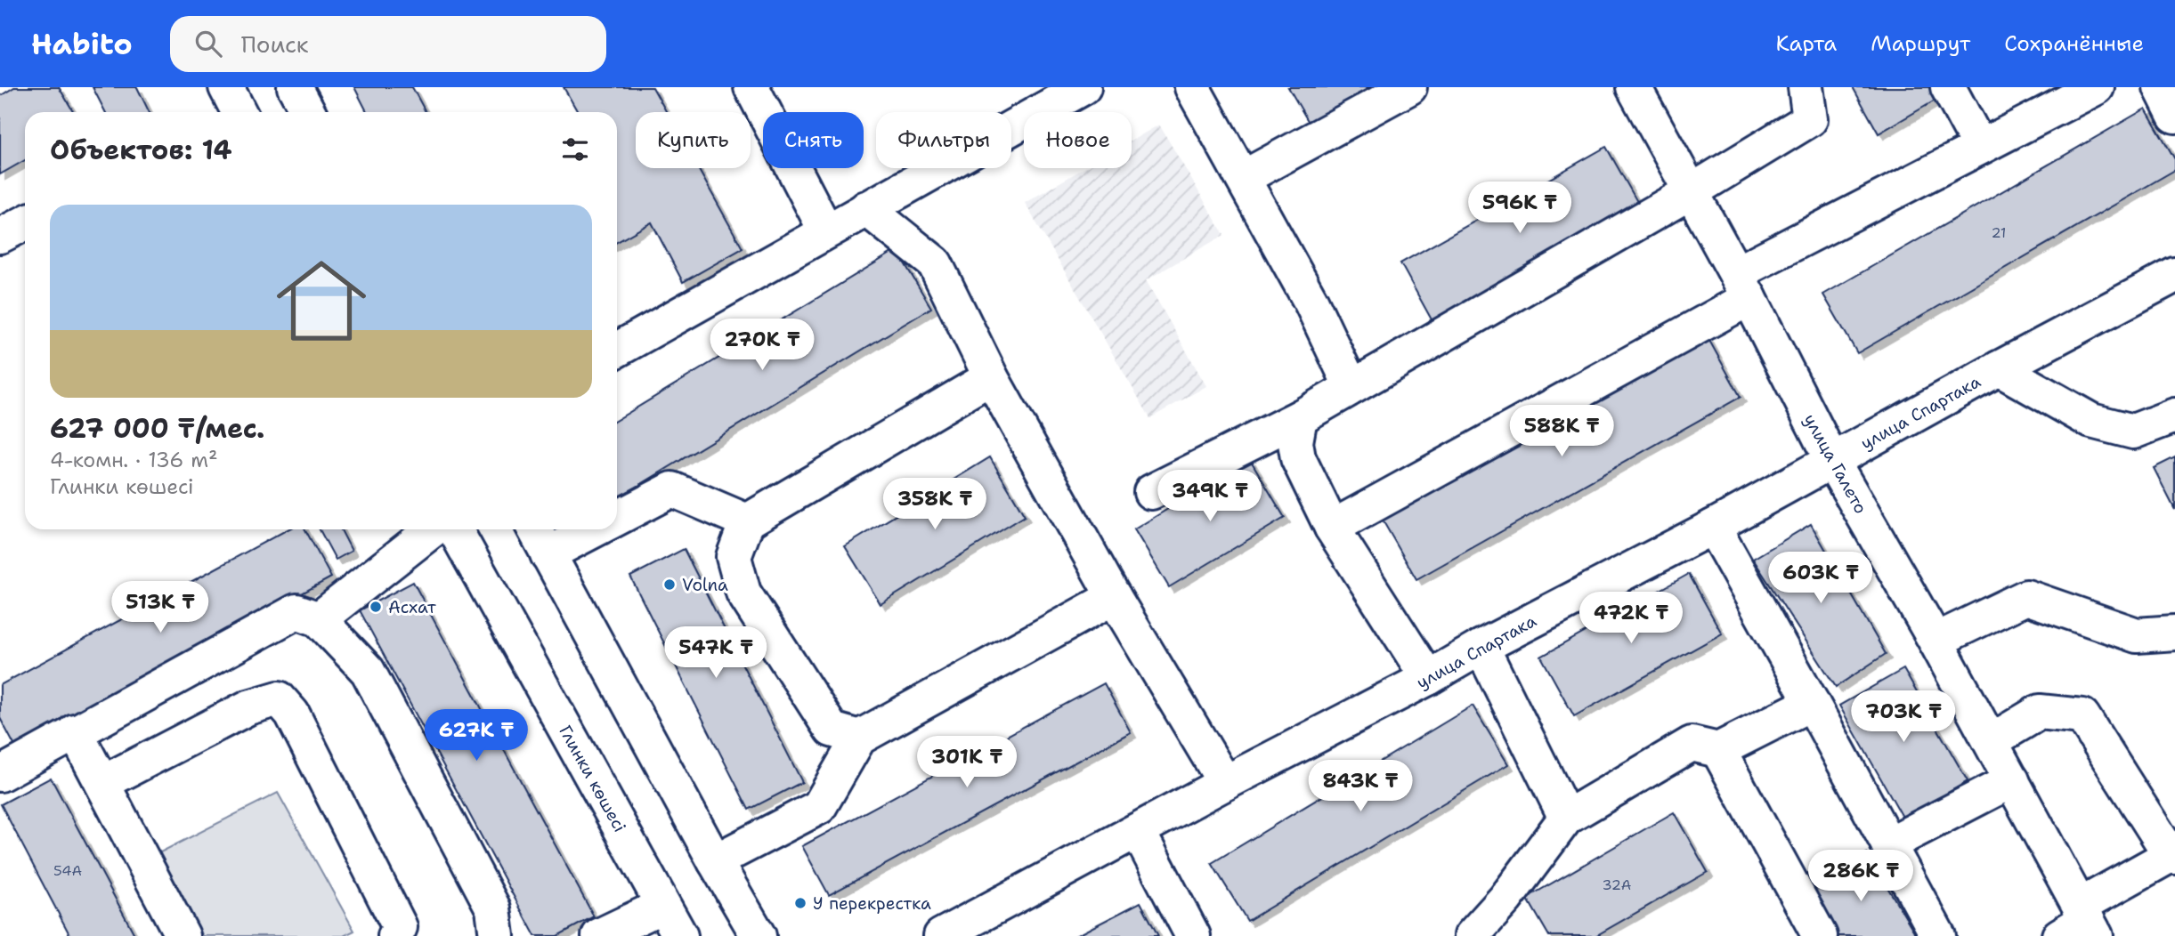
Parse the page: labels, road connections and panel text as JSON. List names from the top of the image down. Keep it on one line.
{"streets":{"street":["улица Спартака","улица Галето","Глинки көшесі"]},"crossings":[["улица Спартака","улица Галето"]],"places":["Volna","Асхат","У перекрестка"],"house_numbers":["21","54А","32А"],"page":{"header":"Habito","search":"Поиск","nav":["Карта","Маршрут","Сохранённые"],"chip":["Купить","Снять","Фильтры","Новое"],"heading":"Объектов: 14","price":["596K ₸","270K ₸","588K ₸","349K ₸","358K ₸","603K ₸","513K ₸","472K ₸","547K ₸","703K ₸","627K ₸","301K ₸","843K ₸","286K ₸"],"list":[{"name":"627 000 ₸/мес.","note":"4-комн. · 136 m² · Глинки көшесі"}]}}
